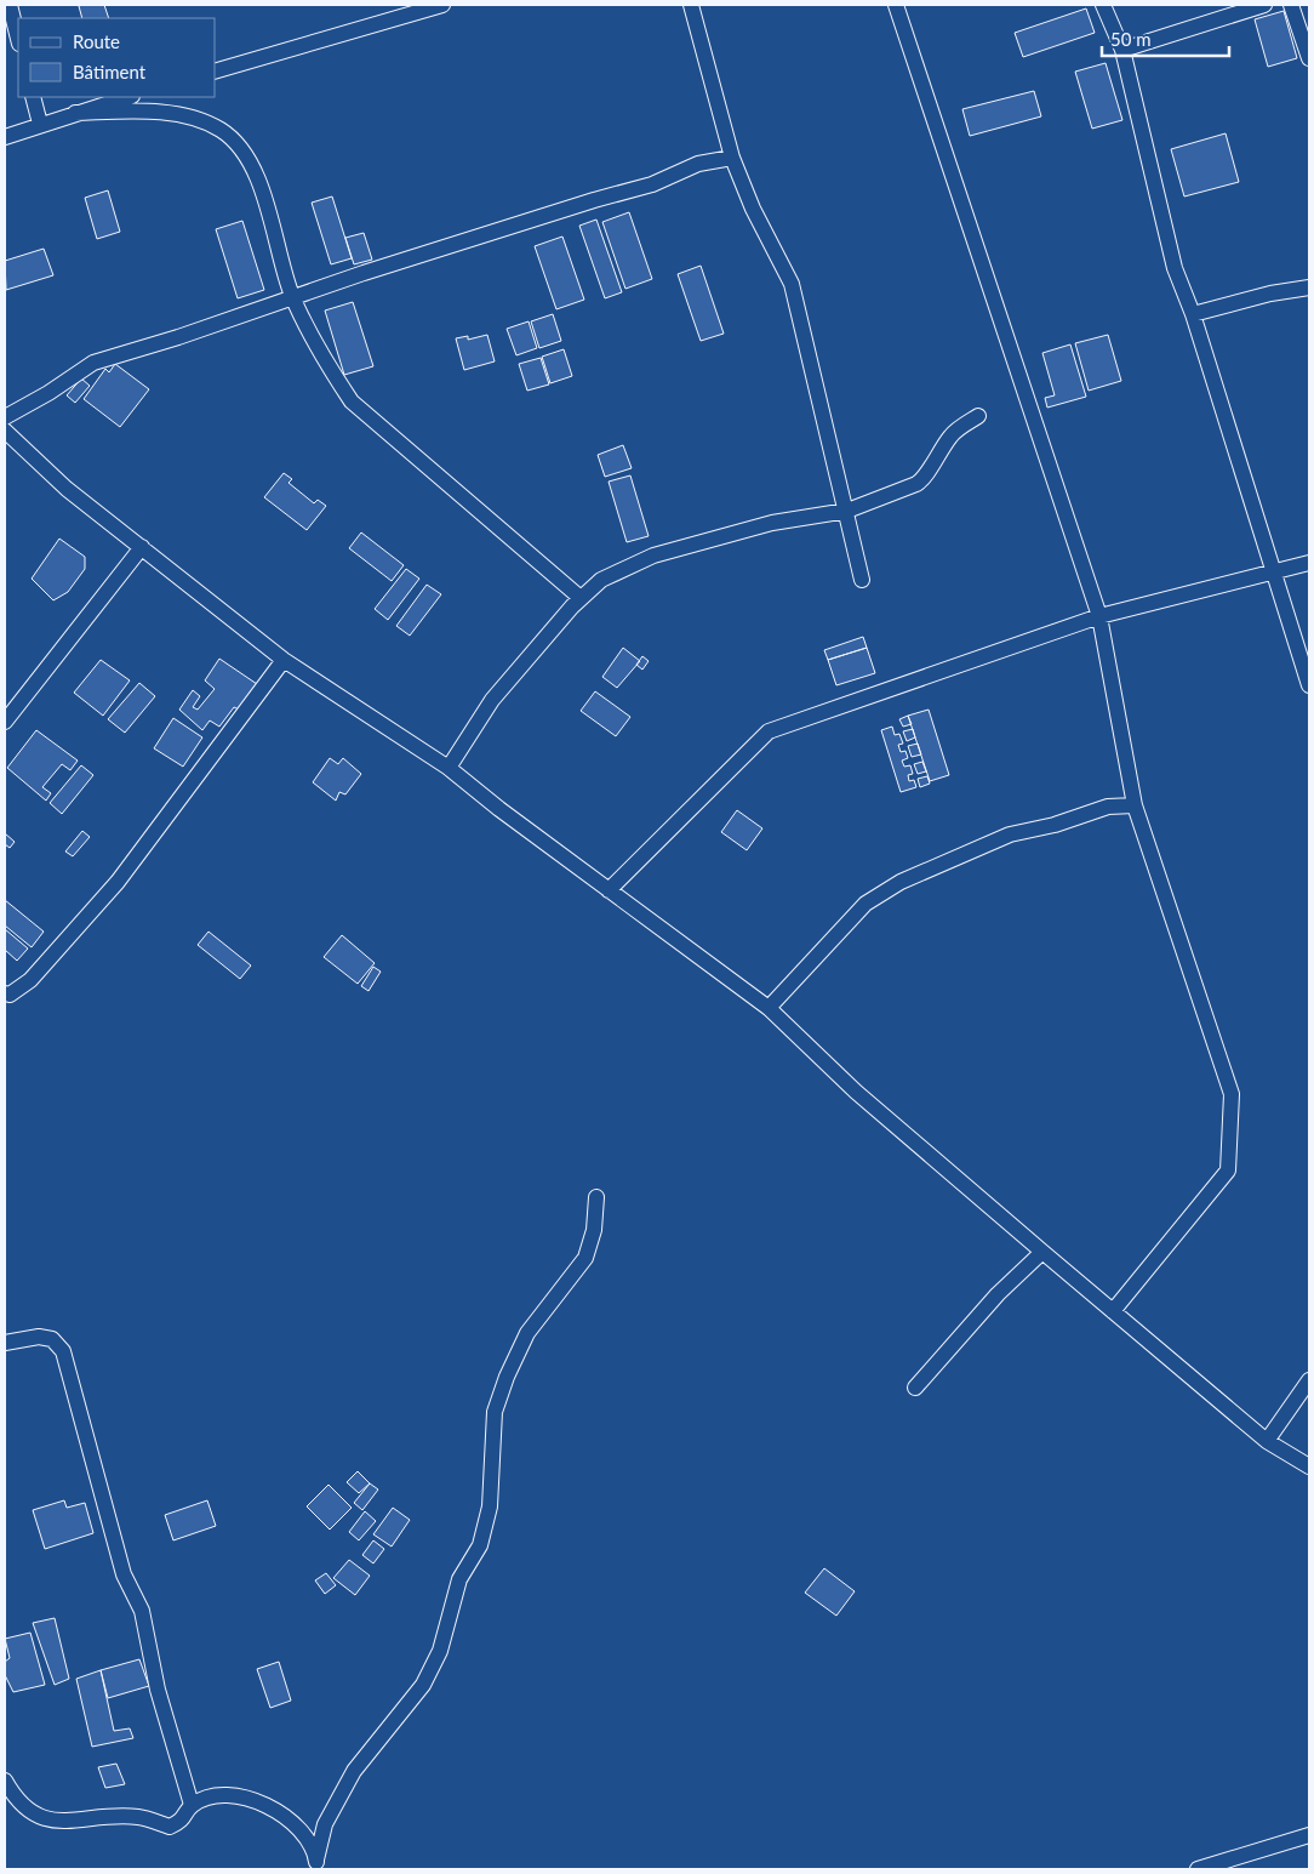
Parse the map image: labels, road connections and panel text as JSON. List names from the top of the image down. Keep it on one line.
{"legend":["Route","Bâtiment"],"scale_bar":"50 m"}
